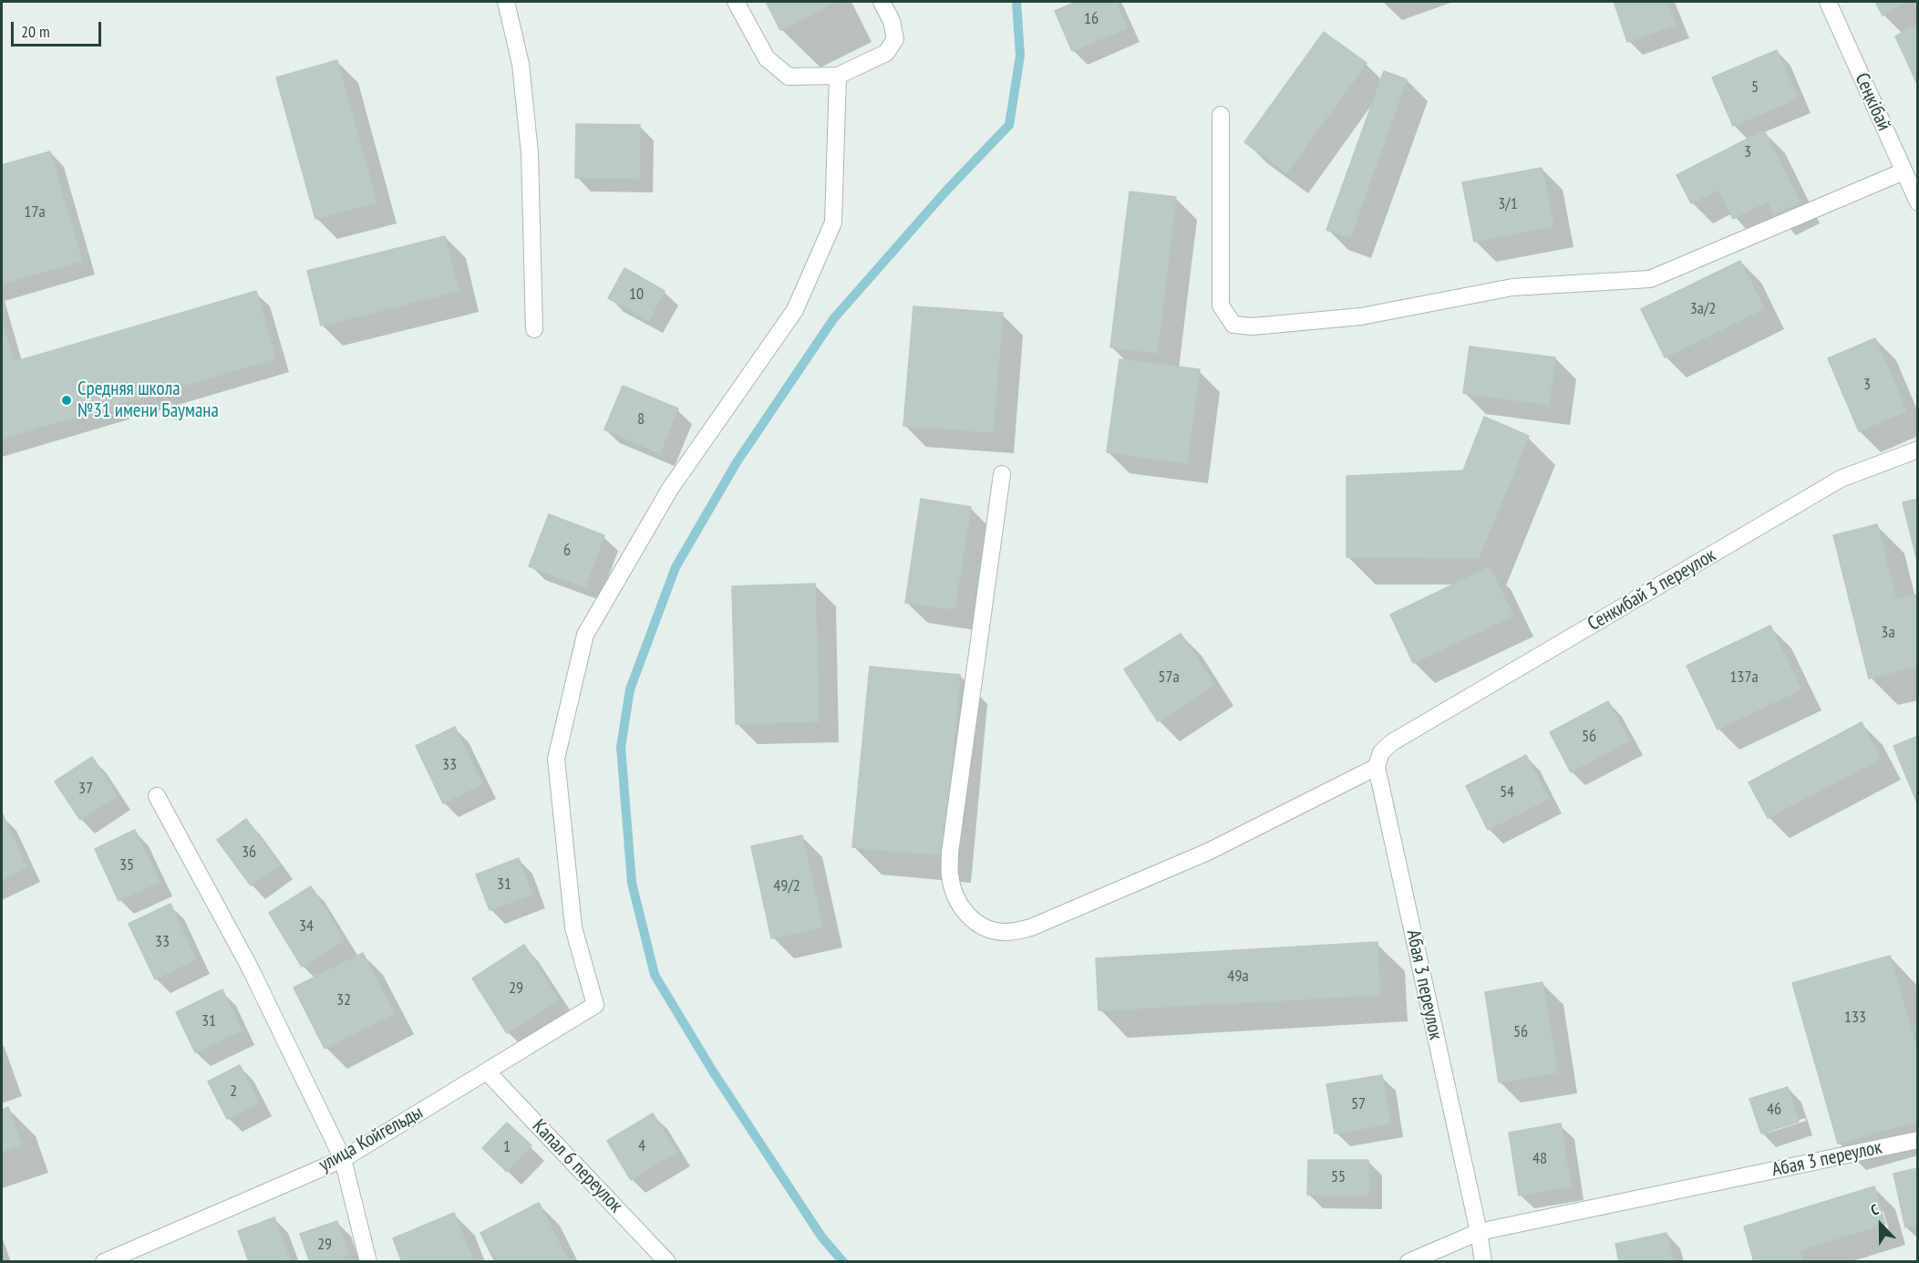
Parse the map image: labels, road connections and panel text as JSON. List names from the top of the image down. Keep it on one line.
{"streets":{"street":["Сеңкібай","Сенкибай 3 переулок","Абая 3 переулок","улица Койгельды","Капал 6 переулок"]},"crossings":[["Сенкибай 3 переулок","Абая 3 переулок"],["улица Койгельды","Капал 6 переулок"]],"places":["Средняя школа №31 имени Баумана"],"house_numbers":["16","5","3","3/1","17а","10","3а/2","3","8","6","3а","57а","137а","56","33","37","54","36","35","31","49/2","34","33","49а","29","32","133","31","56","2","57","46","4","1","48","55","29"],"scale_bar":"20 m","north":"top"}
